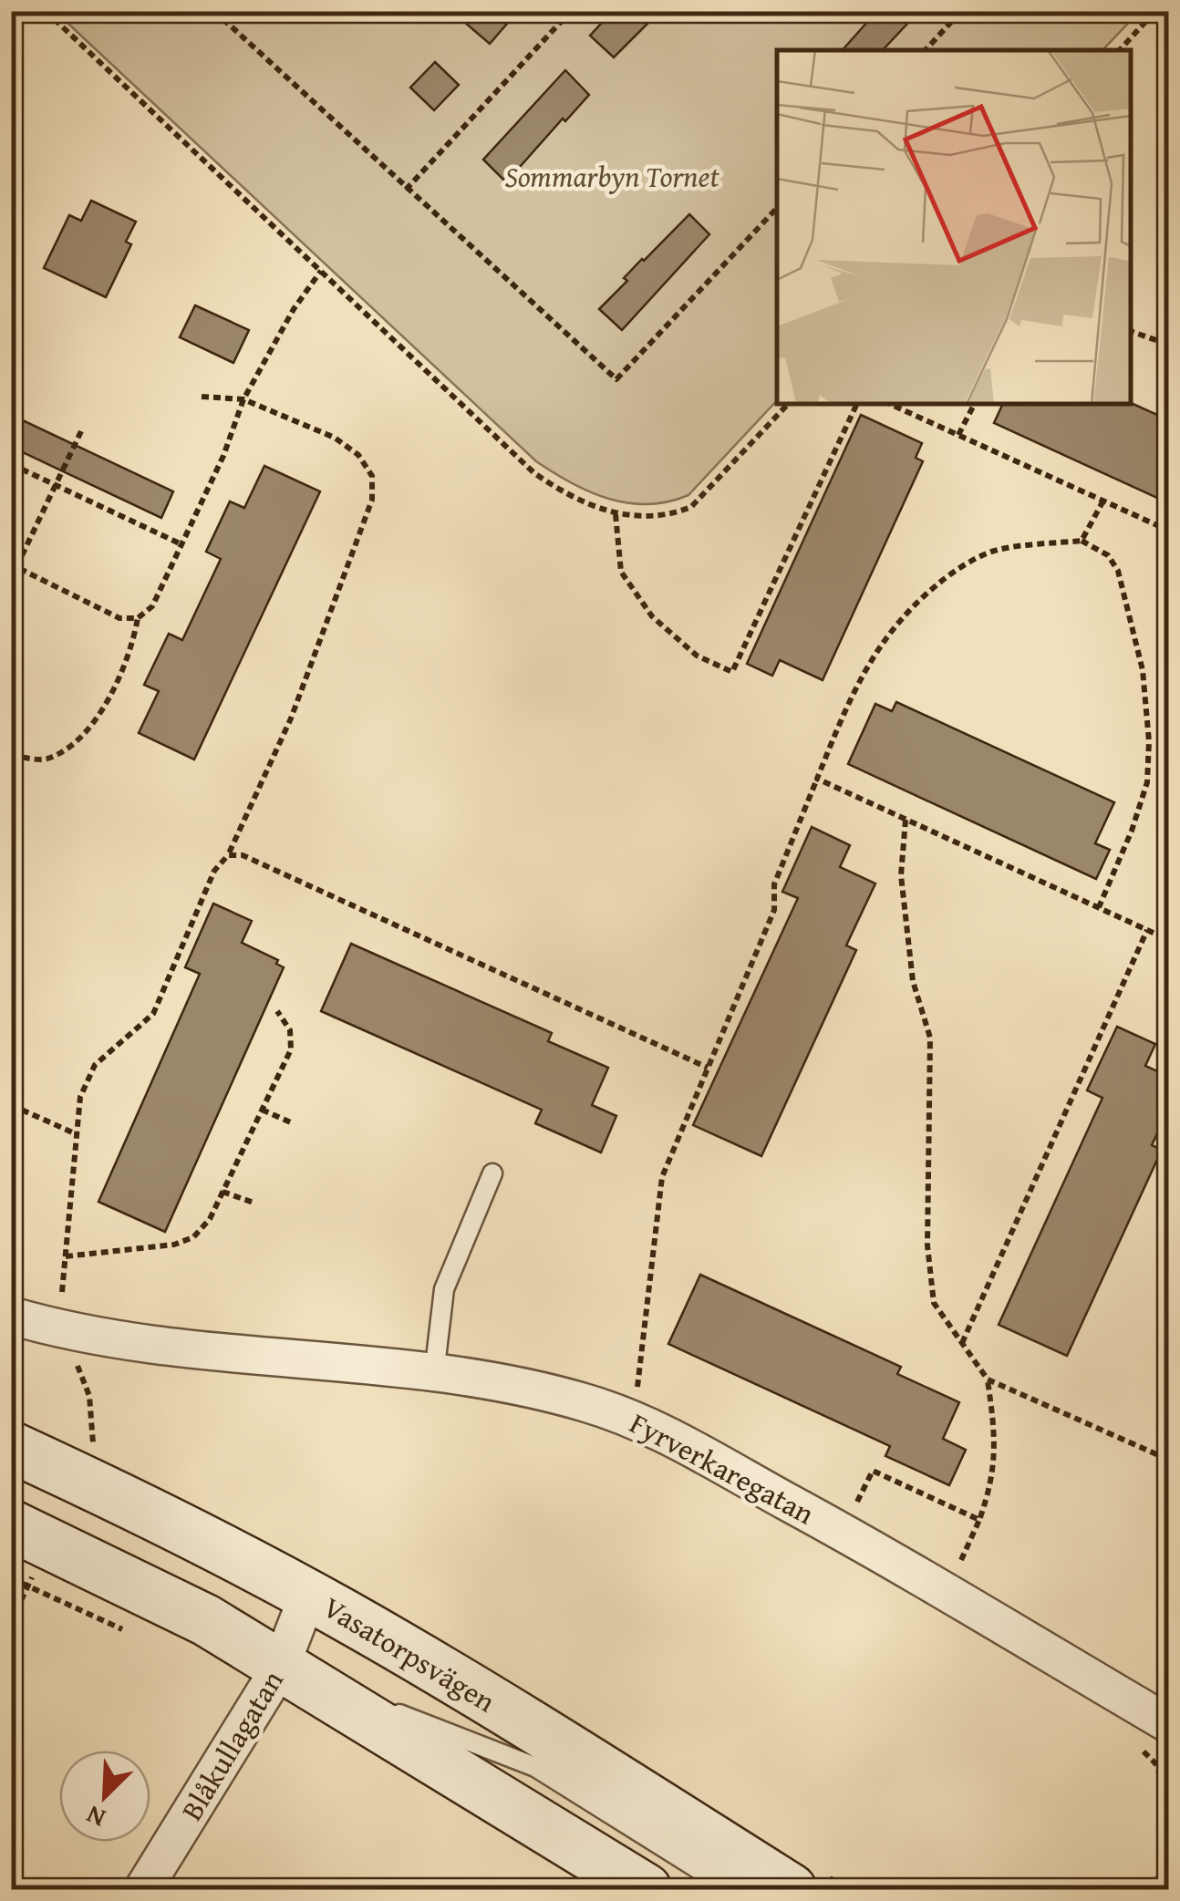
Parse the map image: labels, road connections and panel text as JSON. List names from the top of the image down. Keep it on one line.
{"streets":{"main road":["Vasatorpsvägen"],"street":["Fyrverkaregatan","Blåkullagatan"]},"crossings":[["Vasatorpsvägen","Blåkullagatan"]],"parks":["Sommarbyn Tornet"],"north":"bottom left"}
